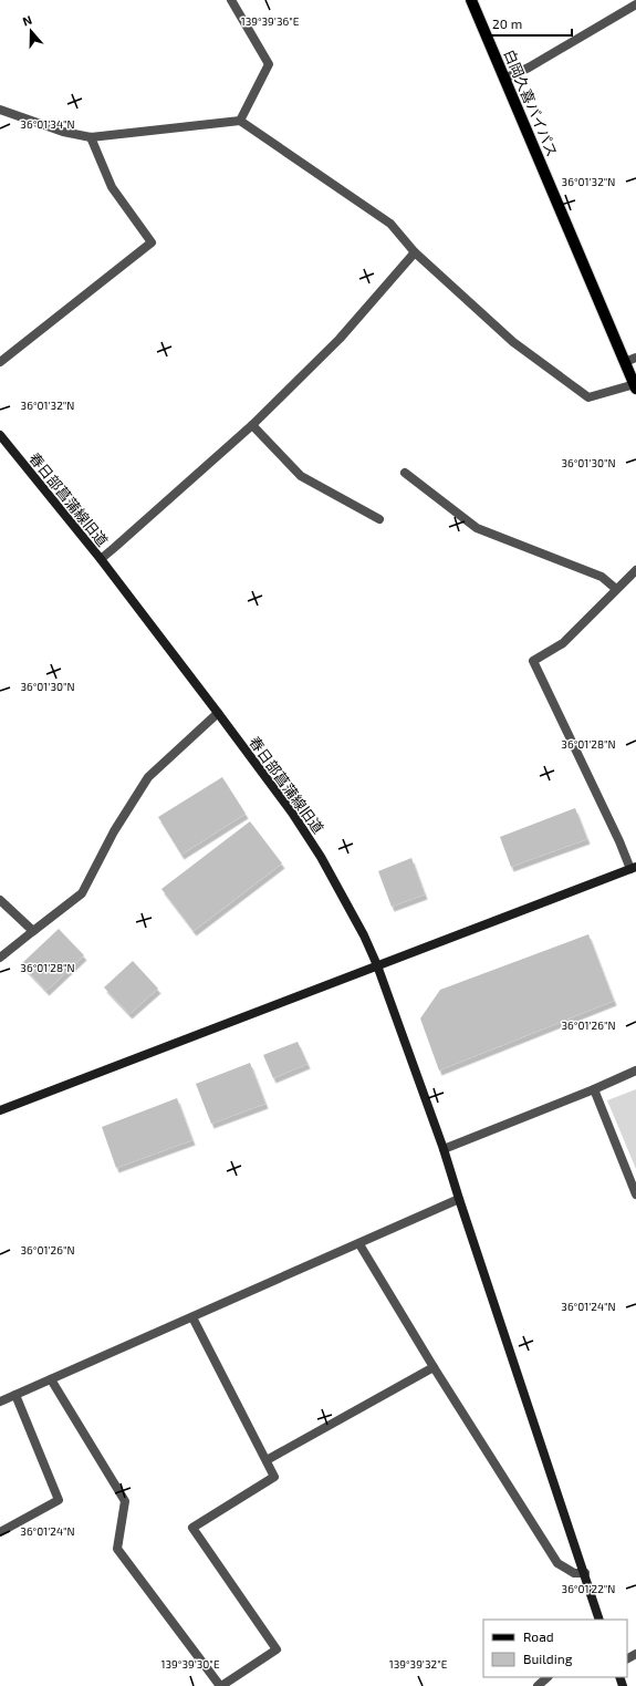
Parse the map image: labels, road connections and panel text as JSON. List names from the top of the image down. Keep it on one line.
{"streets":{"main road":["白岡久喜バイパス"],"street":["春日部菖蒲線旧道"]},"legend":["Road","Building"],"scale_bar":"20 m","north":"top","coordinates":["139°39'36\"E","36°01'34\"N","36°01'32\"N","36°01'30\"N","36°01'28\"N","36°01'26\"N","36°01'24\"N","36°01'22\"N","139°39'30\"E","139°39'32\"E"]}
